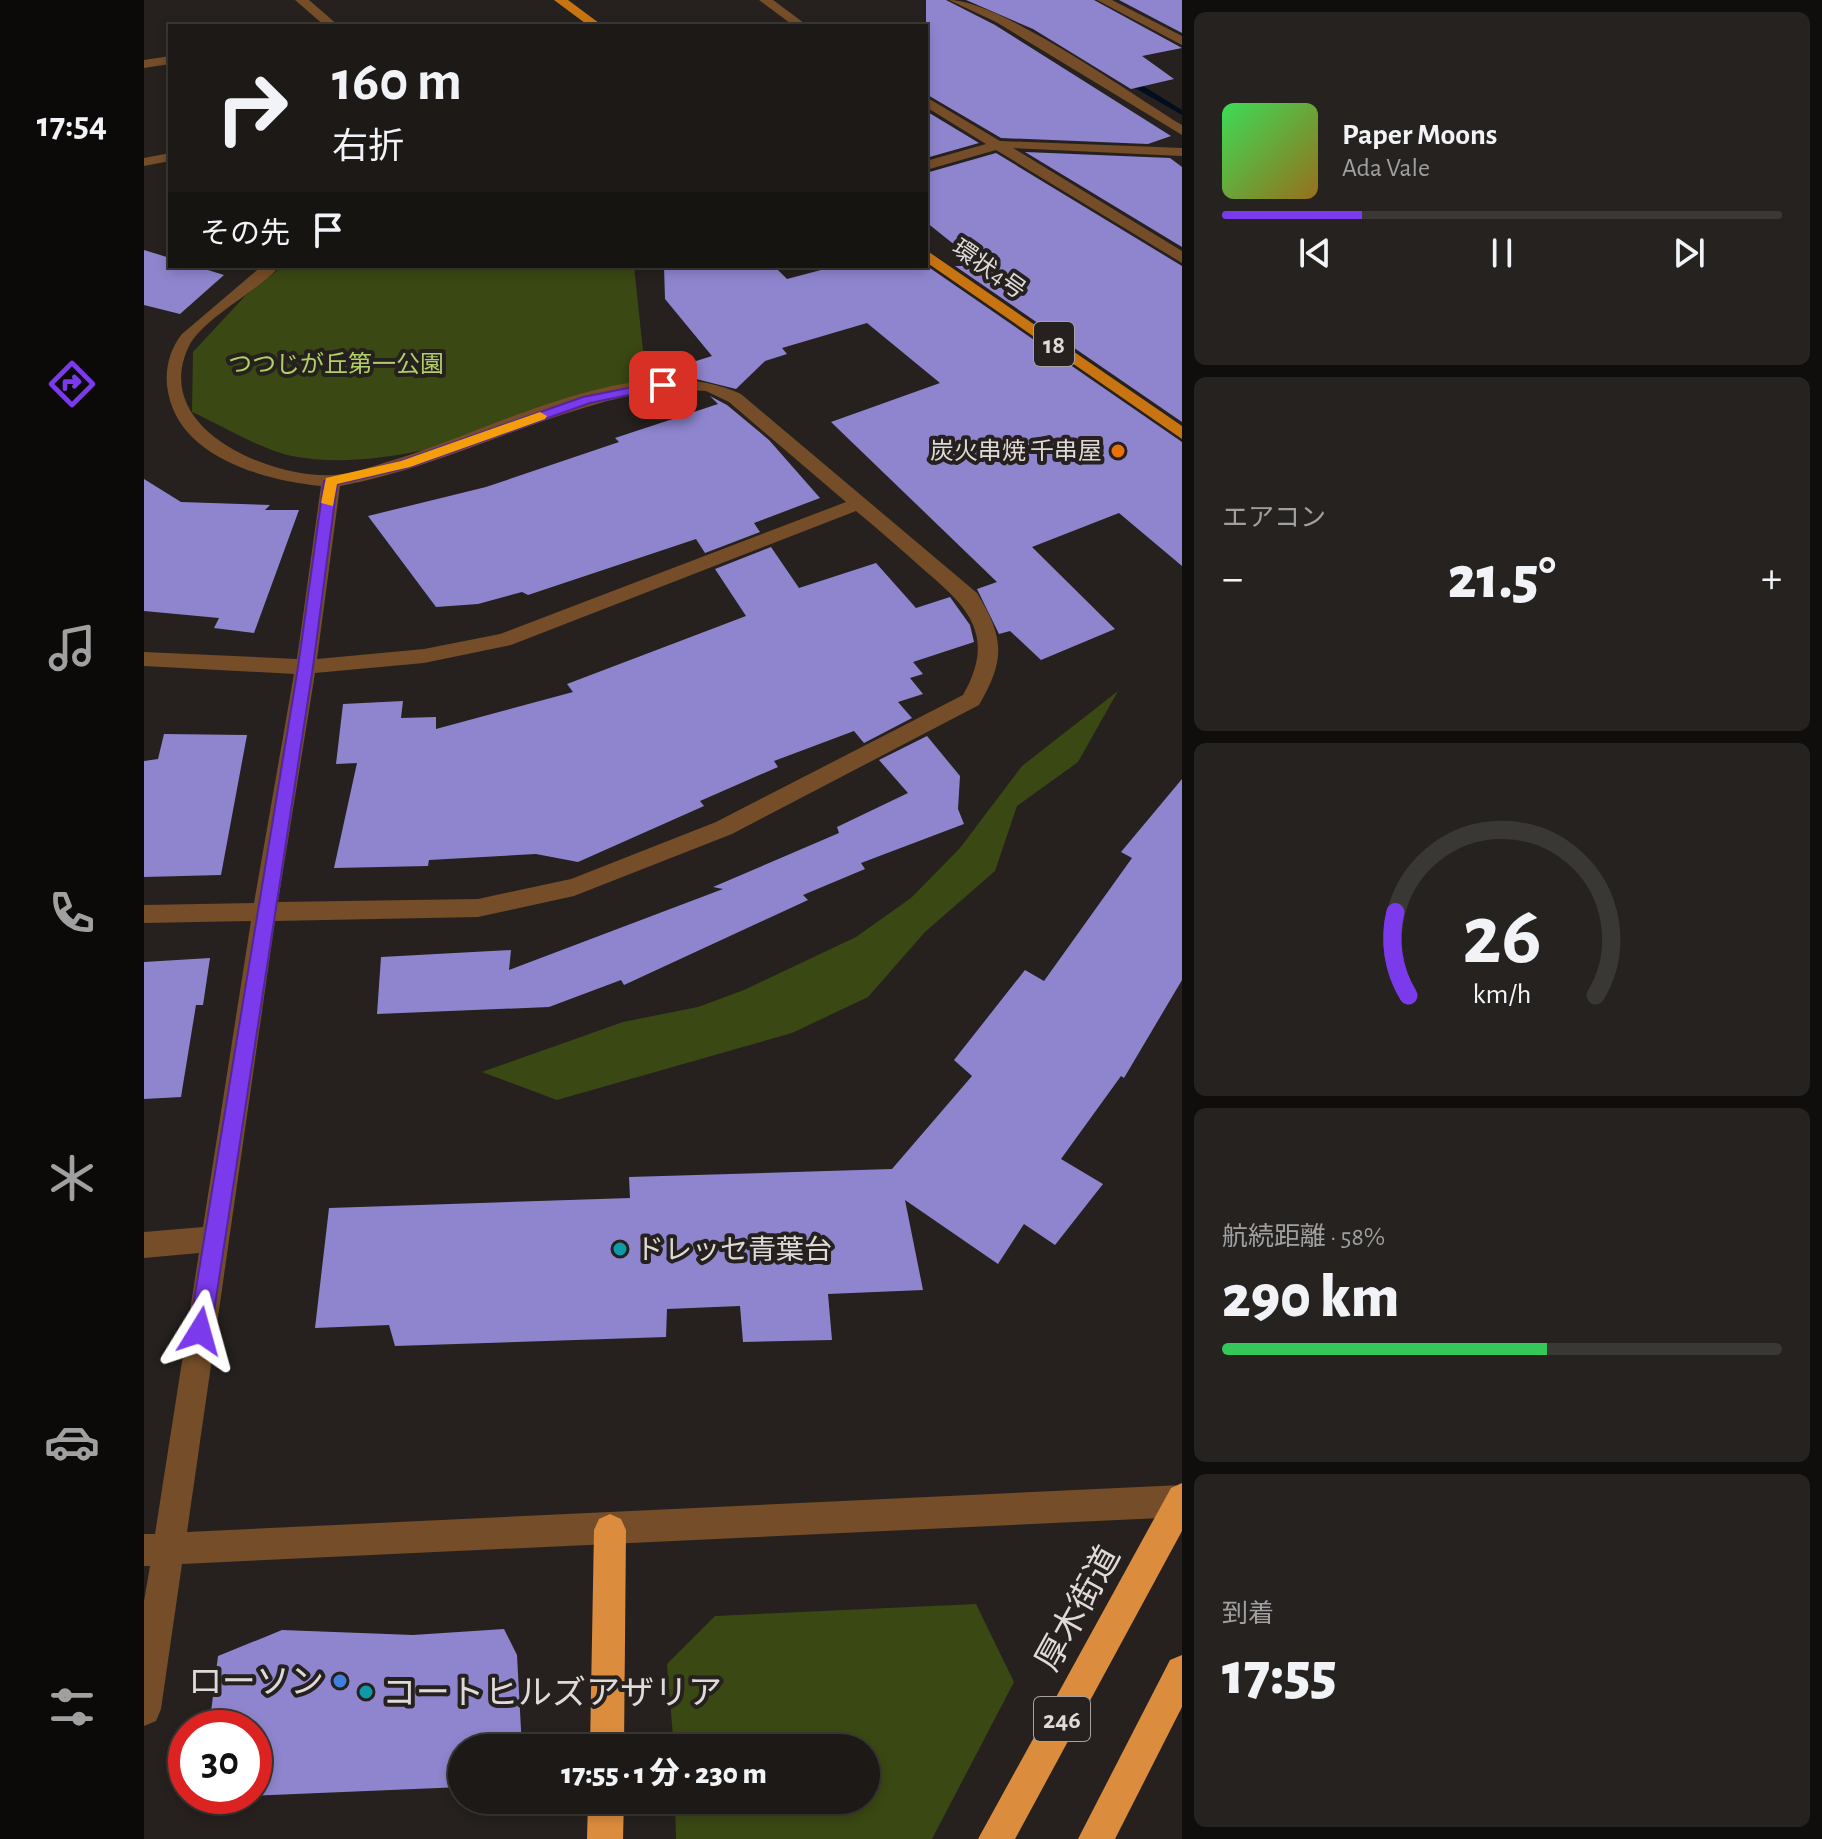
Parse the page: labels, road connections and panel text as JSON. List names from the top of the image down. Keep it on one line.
{"streets":{"highway":["厚木街道","246"],"main road":["環状4号","18"]},"parks":["つつじが丘第一公園"],"places":["炭火串焼 千串屋","ドレッセ青葉台","ローソン","コートヒルズアザリア"],"page":{"tabs":"17:54","turn":["160 m","右折"],"song":["Paper Moons","Ada Vale"],"then":"その先","tile":["エアコン",["航続距離 · 58%","290 km"],["到着","17:55"]],"heat":["−","21.5°","+"],"limit":"30","trip":"17:55 · 1 分 · 230 m","gauge":["26","km/h"]}}
